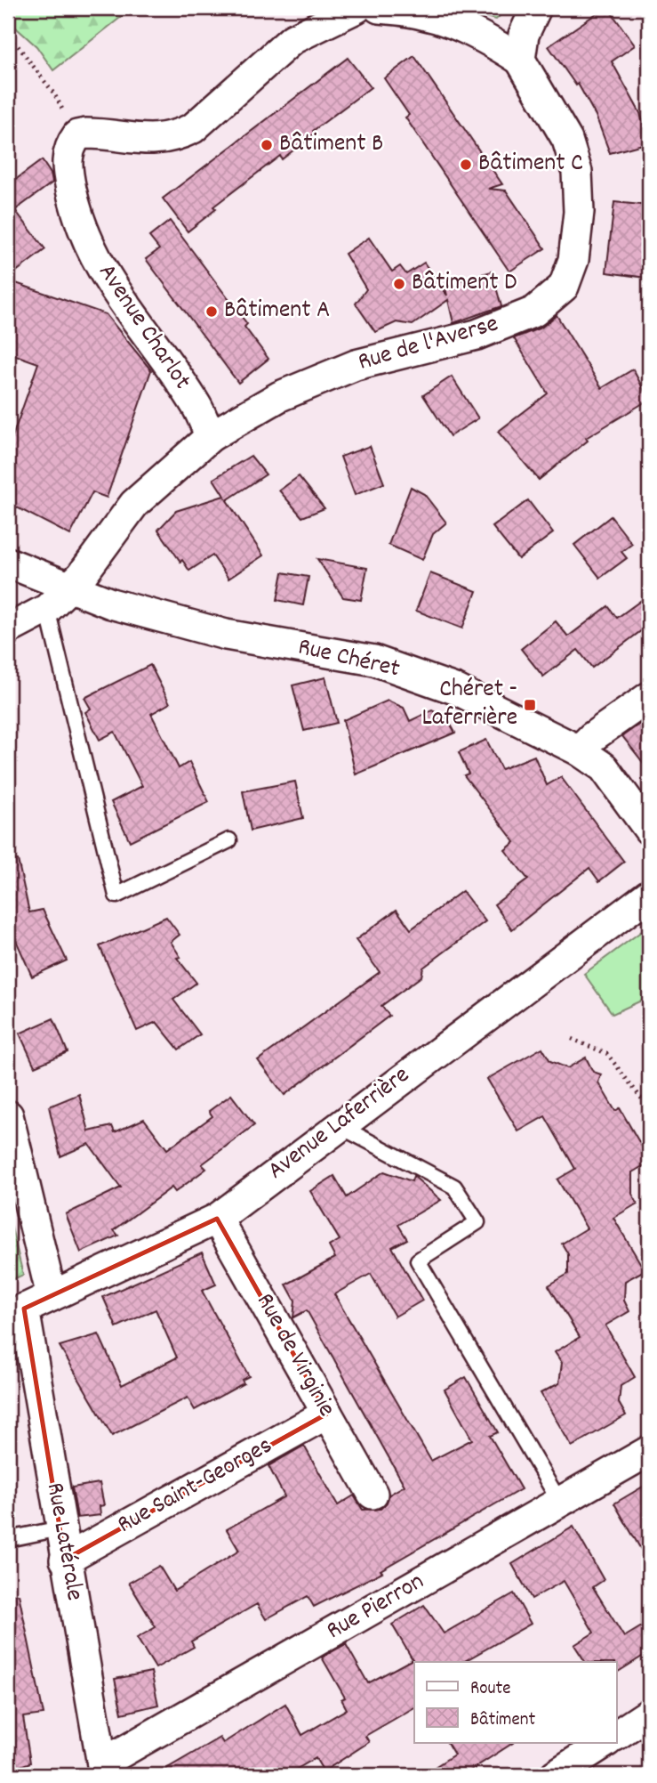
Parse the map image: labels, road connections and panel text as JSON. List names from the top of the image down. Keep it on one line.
{"streets":{"street":["Avenue Charlot","Rue de l'Averse","Rue Chéret","Avenue Laferrière","Rue de Virginie","Rue Saint-Georges","Rue Latérale","Rue Pierron"]},"crossings":[["Avenue Charlot","Rue de l'Averse"],["Rue de l'Averse","Rue Chéret"],["Avenue Laferrière","Rue de Virginie"],["Avenue Laferrière","Rue Latérale"],["Rue de Virginie","Rue Saint-Georges"],["Rue Saint-Georges","Rue Latérale"],["Rue Latérale","Rue Pierron"]],"places":{"other":["Bâtiment B","Bâtiment C","Bâtiment D","Bâtiment A"],"transit":["Chéret - Laferrière"]},"legend":["Route","Bâtiment"]}
